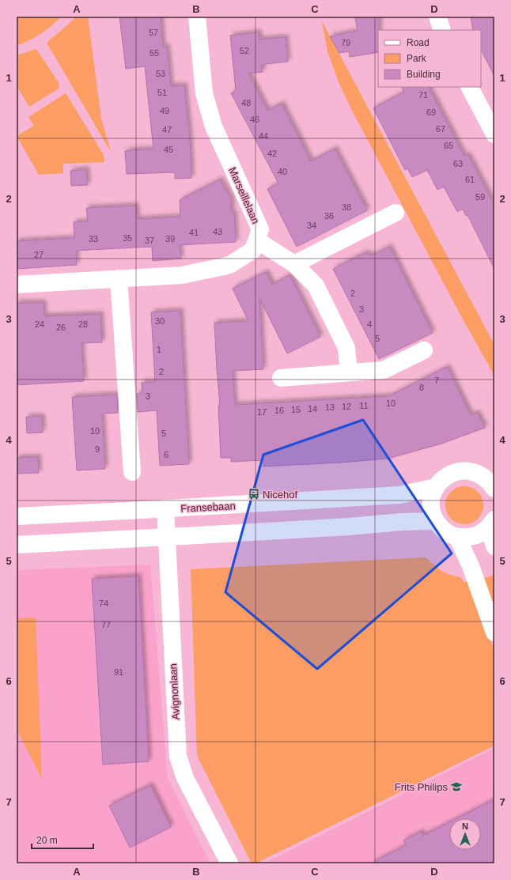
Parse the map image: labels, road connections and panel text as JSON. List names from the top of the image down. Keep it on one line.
{"streets":{"street":["Marseillelaan","Fransebaan","Avignonlaan"]},"crossings":[["Fransebaan","Avignonlaan"]],"places":{"bus stop":["Nicehof"],"school or university":["Frits Philips"]},"house_numbers":["57","79","52","55","53","51","71","48","49","69","46","67","47","44","65","45","42","63","40","61","59","38","36","34","43","41","35","33","39","37","27","2","3","30","24","28","4","26","5","1","2","7","8","3","10","11","12","13","14","15","16","17","10","5","9","6","74","77","91"],"legend":["Road","Park","Building"],"scale_bar":"20 m","north":"top","grid":{"columns":["A","B","C","D"],"rows":["1","2","3","4","5","6","7"]}}
